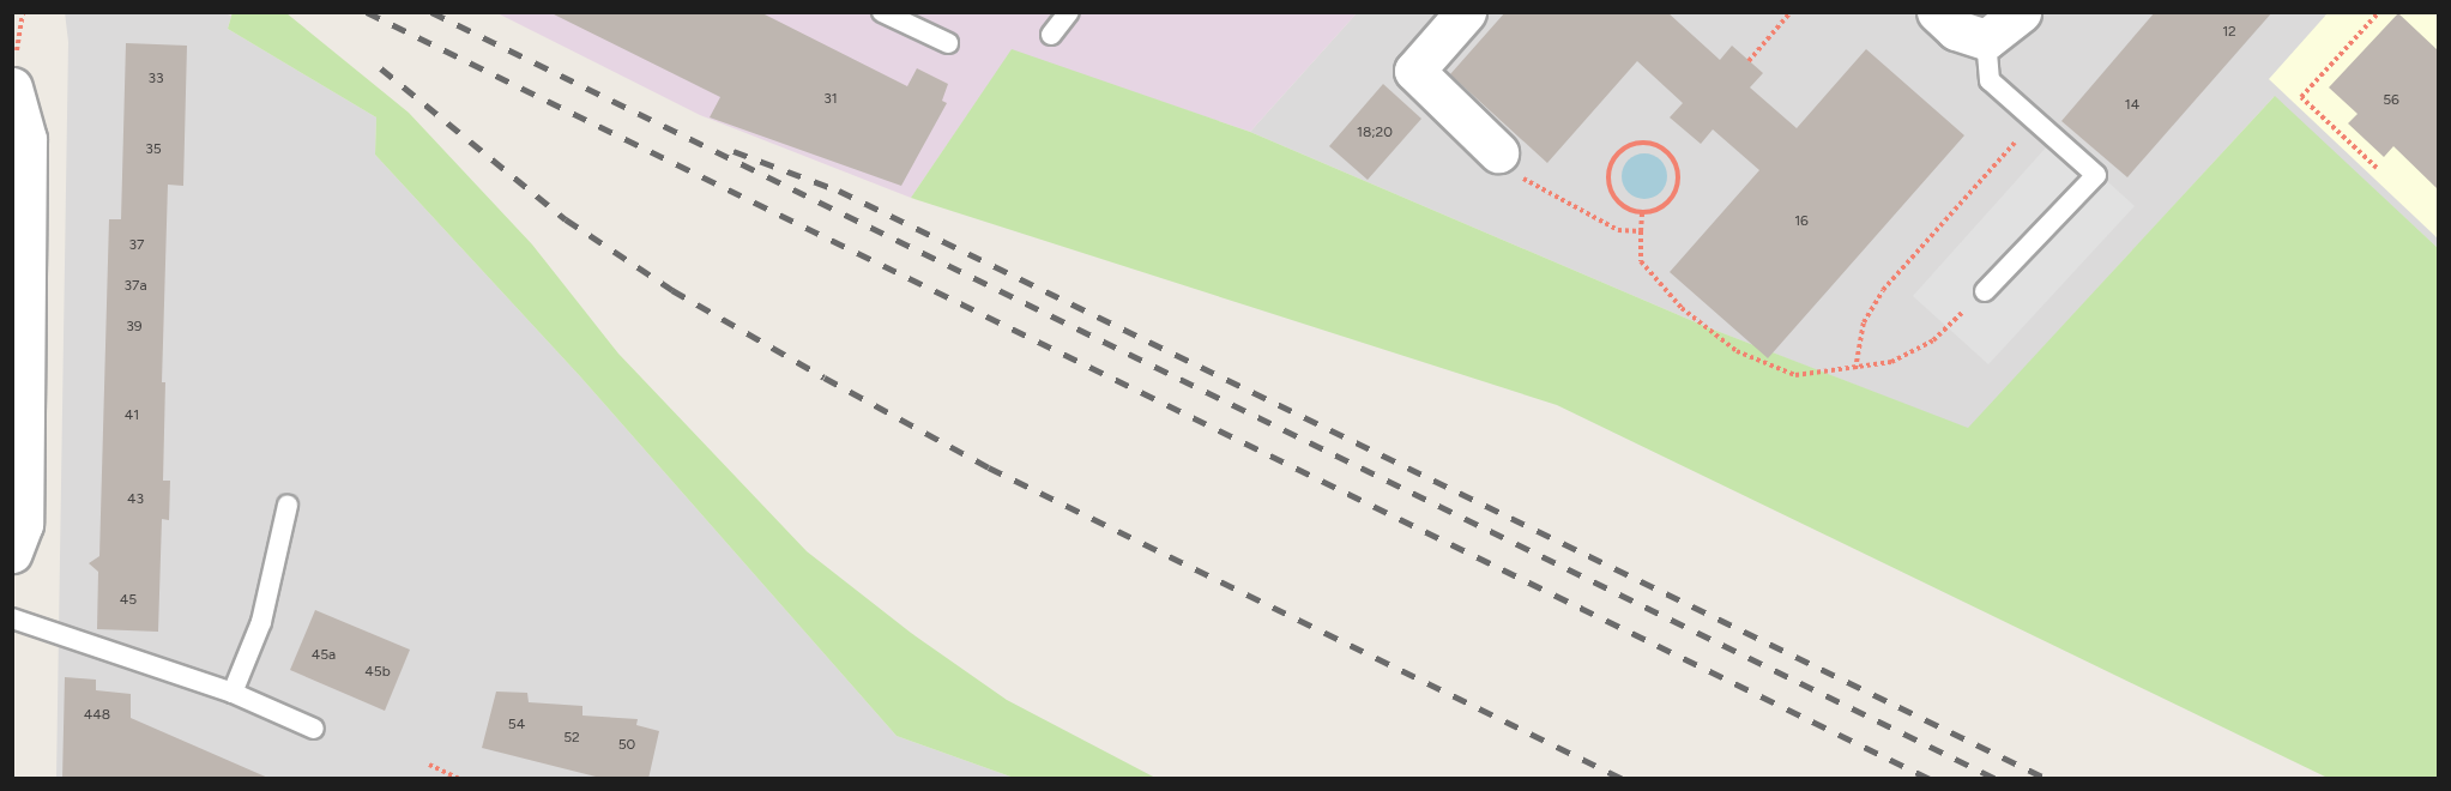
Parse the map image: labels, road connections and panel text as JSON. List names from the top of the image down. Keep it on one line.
{"house_numbers":["12","33","31","56","14","18;20","35","16","37","37a","39","41","43","45","45a","45b","448","54","52","50"]}
